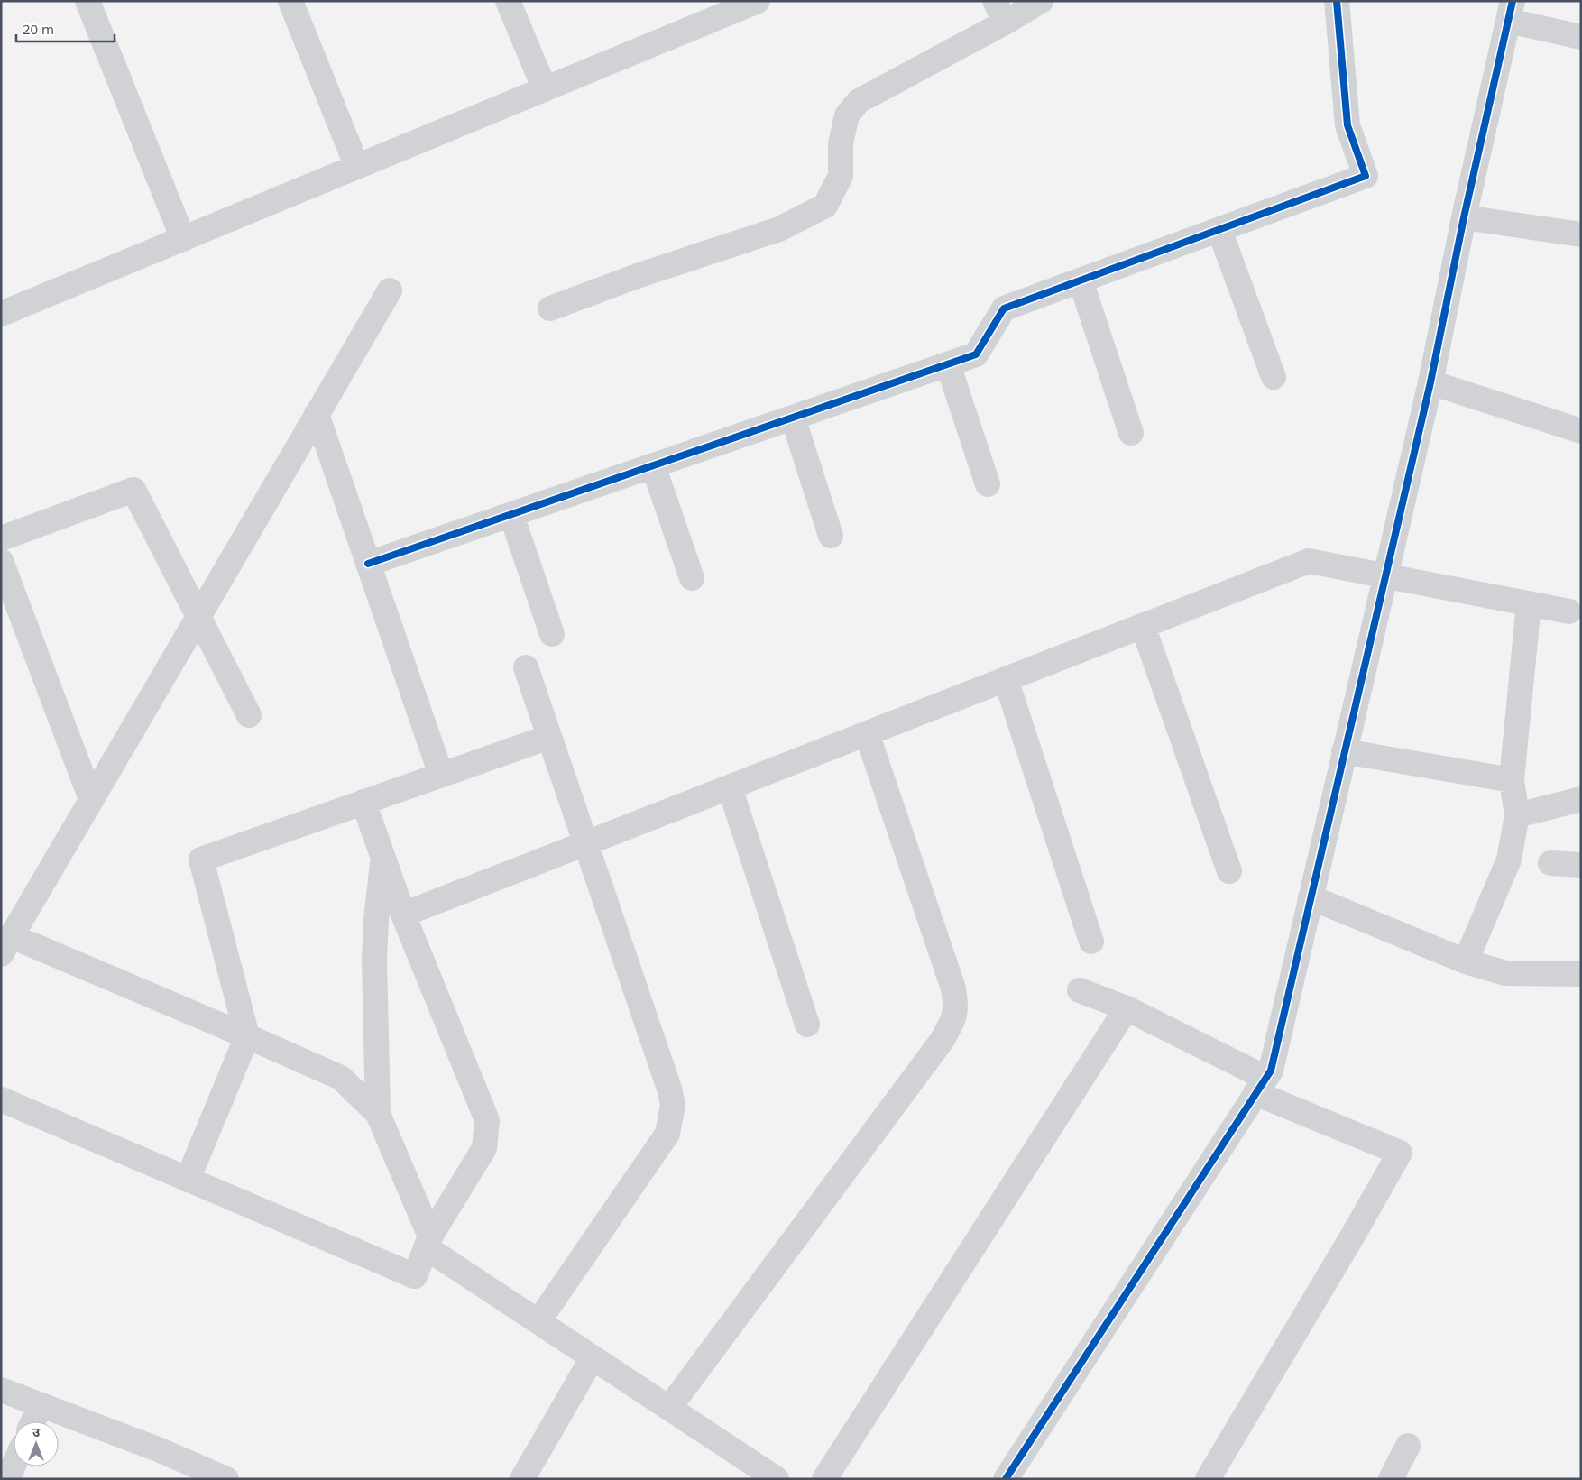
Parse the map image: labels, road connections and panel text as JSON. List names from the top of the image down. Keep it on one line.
{"scale_bar":"20 m","north":"top"}
